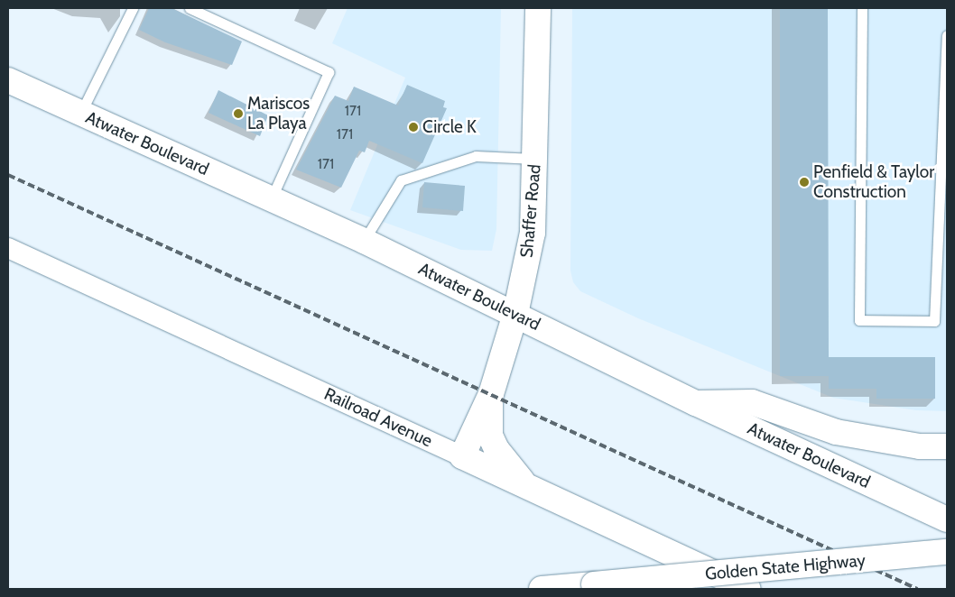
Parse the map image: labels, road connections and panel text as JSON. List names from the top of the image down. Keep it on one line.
{"streets":{"main road":["Atwater Boulevard","Shaffer Road","Railroad Avenue","Golden State Highway"]},"crossings":[["Atwater Boulevard","Shaffer Road"],["Shaffer Road","Railroad Avenue"]],"places":["Mariscos La Playa","Circle K","Penfield & Taylor Construction"],"house_numbers":["171","171","171"]}
